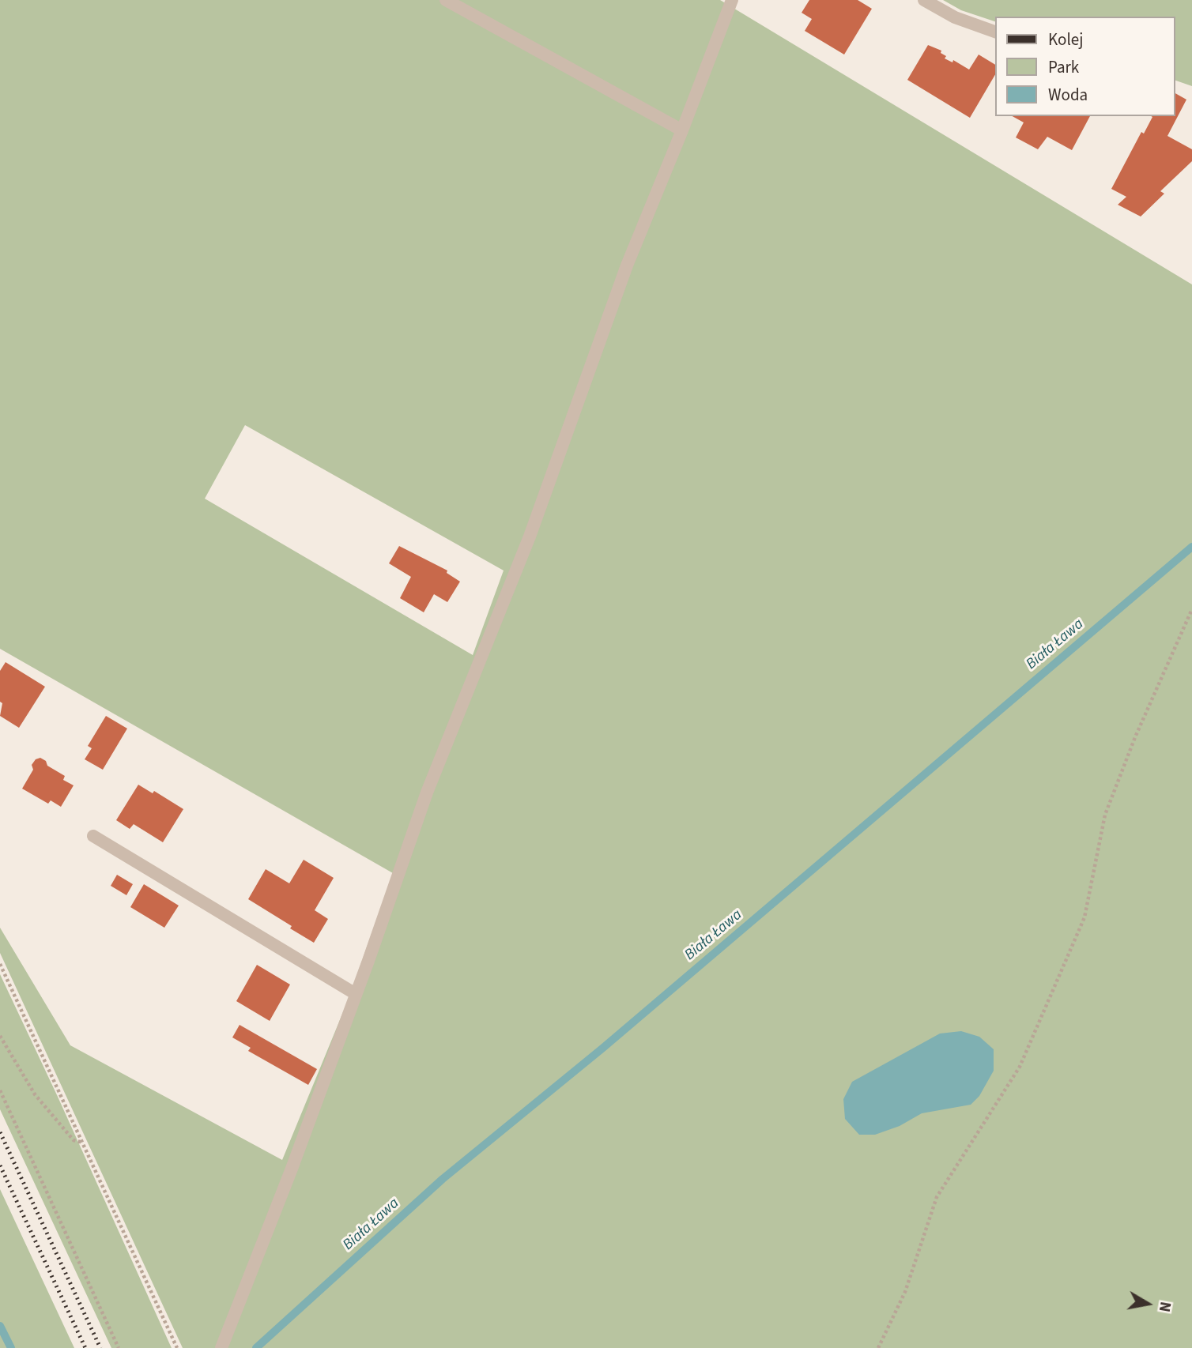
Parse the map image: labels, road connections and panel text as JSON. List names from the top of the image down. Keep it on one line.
{"water":["Biała Ława"],"legend":["Kolej","Park","Woda"],"north":"right"}
